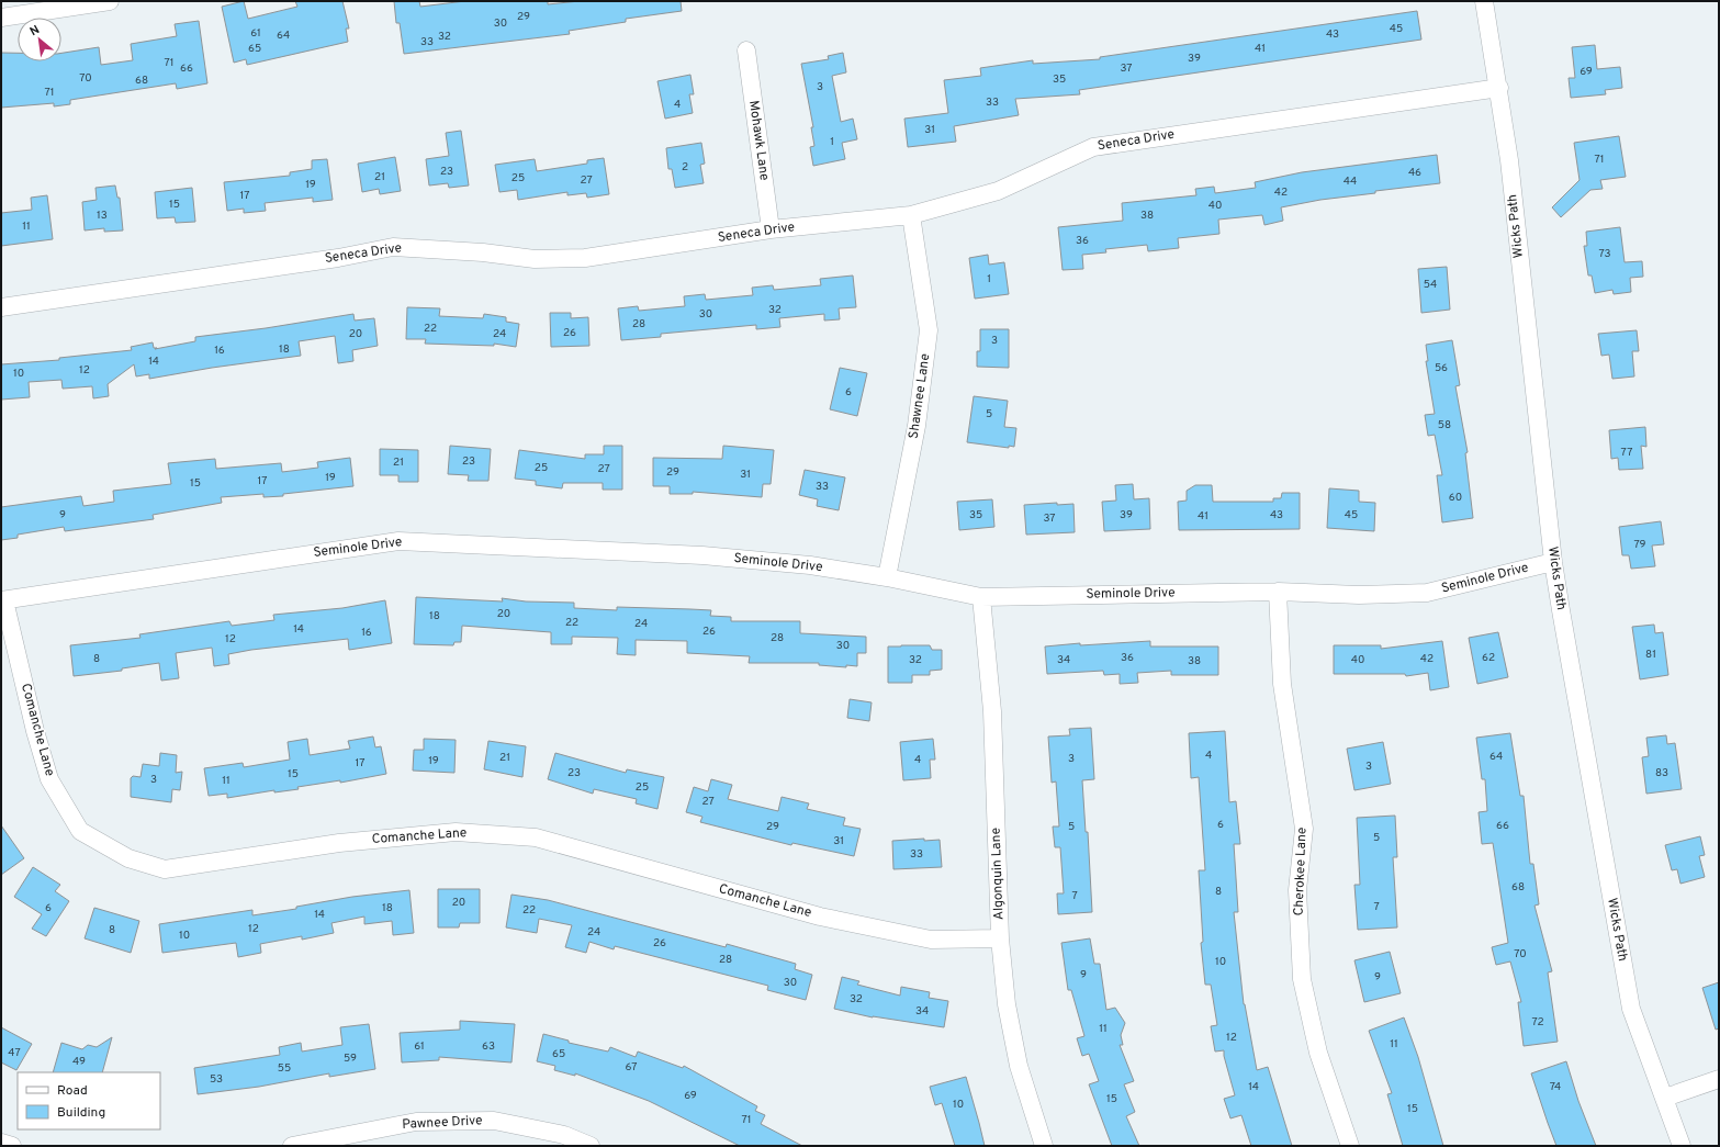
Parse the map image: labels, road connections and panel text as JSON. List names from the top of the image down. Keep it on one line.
{"streets":{"street":["Mohawk Lane","Seneca Drive","Wicks Path","Shawnee Lane","Seminole Drive","Comanche Lane","Cherokee Lane","Algonquin Lane","Pawnee Drive"]},"crossings":[["Mohawk Lane","Seneca Drive"],["Seneca Drive","Wicks Path"],["Seneca Drive","Shawnee Lane"],["Wicks Path","Seminole Drive"],["Shawnee Lane","Seminole Drive"],["Seminole Drive","Comanche Lane"],["Seminole Drive","Cherokee Lane"],["Seminole Drive","Algonquin Lane"],["Comanche Lane","Algonquin Lane"]],"house_numbers":["29","30","45","61","43","64","32","33","65","41","39","71","66","37","69","70","35","68","3","71","33","4","31","1","71","2","23","46","21","25","27","44","19","42","17","15","40","13","38","11","36","73","1","54","32","30","28","22","26","20","24","3","18","16","14","56","12","10","6","5","58","77","23","21","25","27","29","31","19","17","15","33","60","9","35","39","43","45","41","37","79","20","18","22","24","14","26","16","28","12","30","81","36","62","8","42","32","34","40","38","4","64","21","3","4","19","17","3","23","83","15","3","11","25","27","6","66","29","5","5","31","33","68","8","7","20","7","6","18","22","14","12","8","24","10","26","70","28","10","9","9","30","32","34","72","11","12","11","61","63","47","65","59","49","67","55","53","14","74","69","15","10","15","71"],"legend":["Road","Building"],"north":"top left"}
